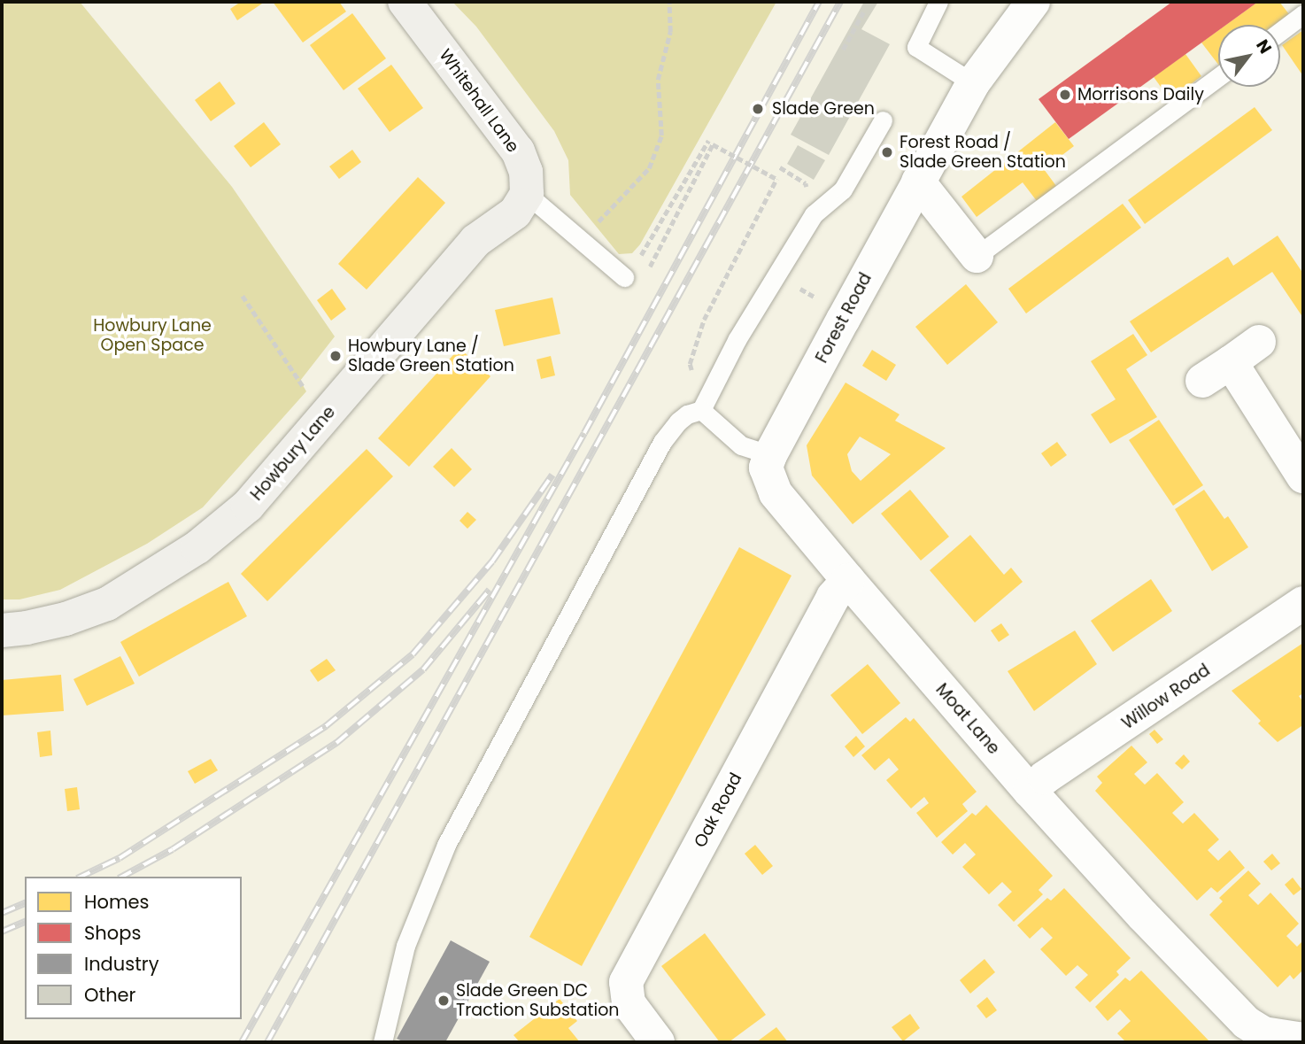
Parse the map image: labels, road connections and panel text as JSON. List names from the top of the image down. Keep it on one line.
{"streets":{"street":["Whitehall Lane","Forest Road","Howbury Lane","Willow Road","Moat Lane","Oak Road"]},"crossings":[["Whitehall Lane","Howbury Lane"],["Forest Road","Moat Lane"],["Willow Road","Moat Lane"],["Moat Lane","Oak Road"]],"parks":["Howbury Lane Open Space"],"places":["Morrisons Daily","Slade Green","Forest Road / Slade Green Station","Howbury Lane / Slade Green Station","Slade Green DC Traction Substation"],"legend":["Homes","Shops","Industry","Other"],"north":"top right"}
